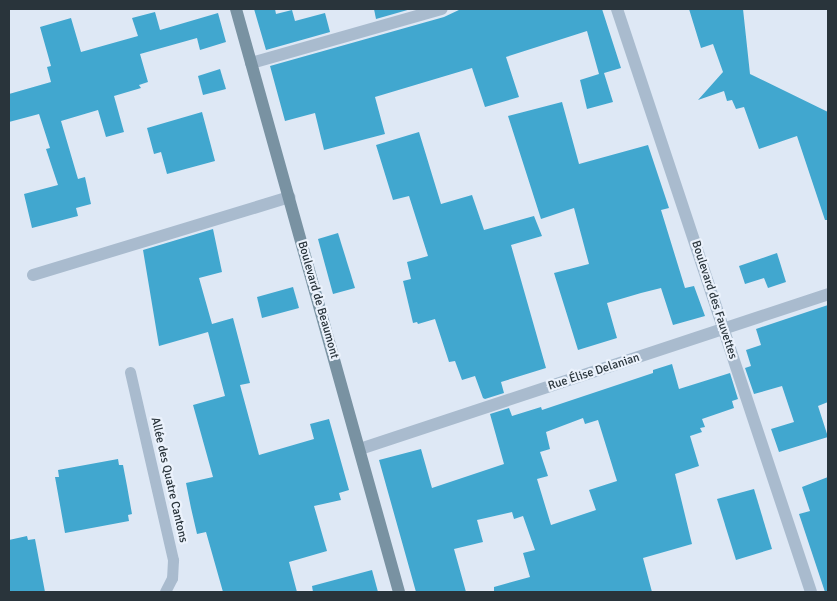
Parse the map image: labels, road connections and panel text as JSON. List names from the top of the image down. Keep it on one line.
{"streets":{"street":["Boulevard de Beaumont","Boulevard des Fauvettes","Rue Élise Delanian"],"lane":["Allée des Quatre Cantons"]},"crossings":[["Boulevard de Beaumont","Rue Élise Delanian"],["Boulevard des Fauvettes","Rue Élise Delanian"]]}
